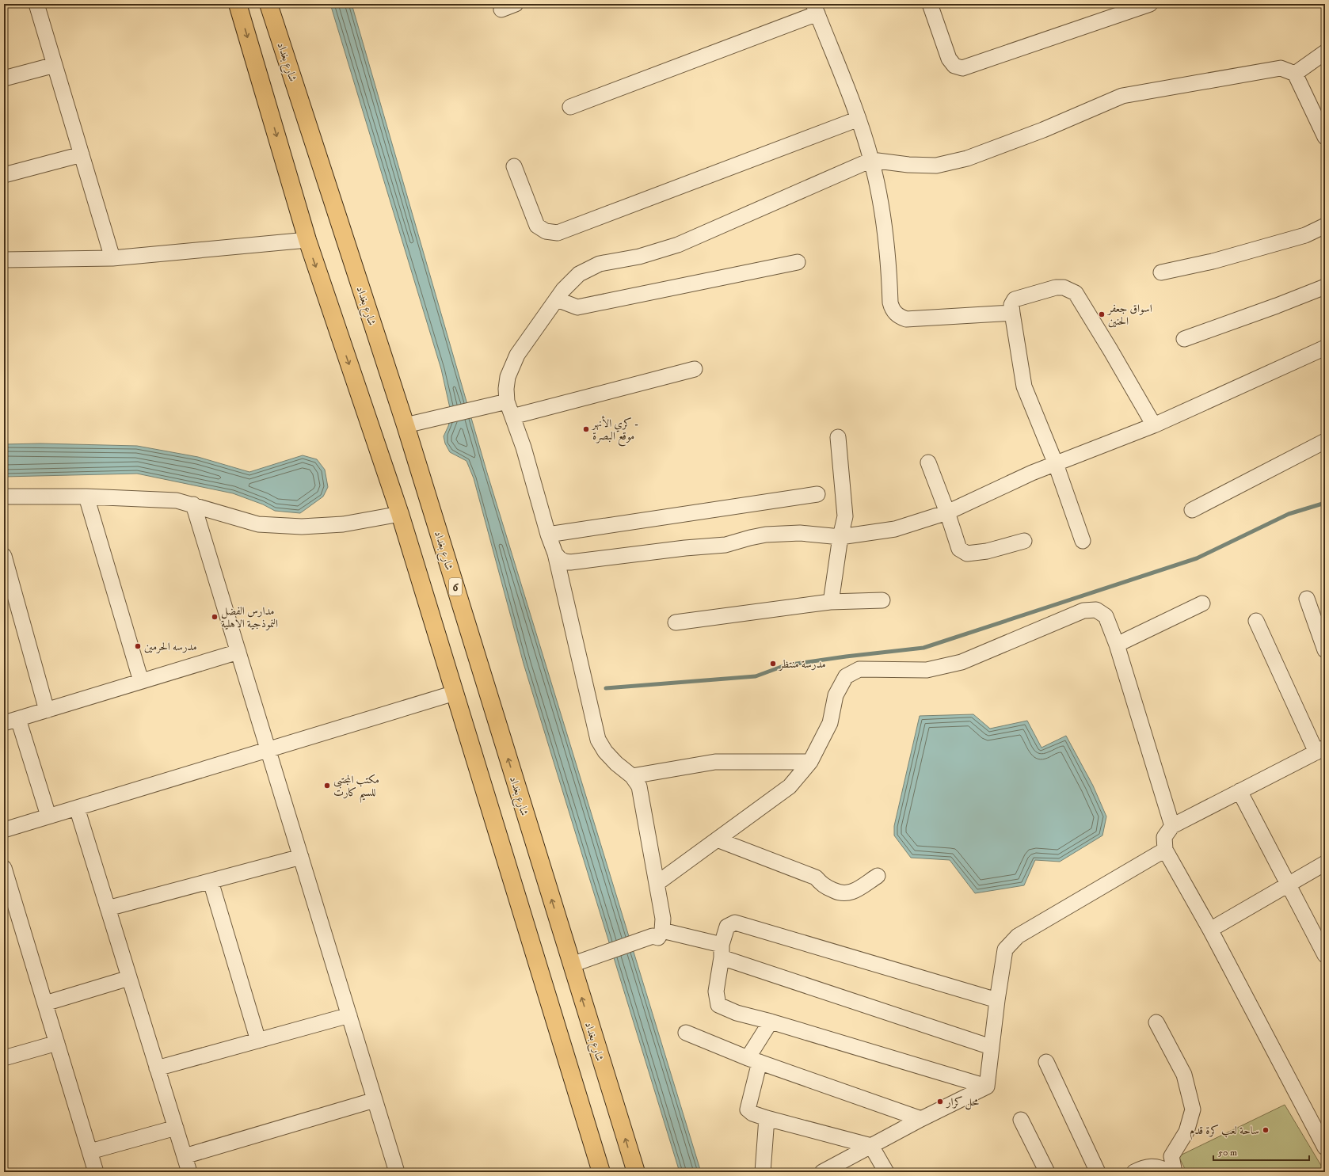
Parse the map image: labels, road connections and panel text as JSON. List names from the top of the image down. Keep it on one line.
{"streets":{"highway":["شارع بغداد","6"]},"places":["اسواق جعفر الحنين","كري الأنهر - موقع البصرة","مدارس الفضل النموذجية الاهلية","مدرسه الحرمين","مدرسة منتظر","مكتب المجتبى للسيم كارت","محل كرار","ساحة لعب كرة قدم"],"scale_bar":"50 m"}
